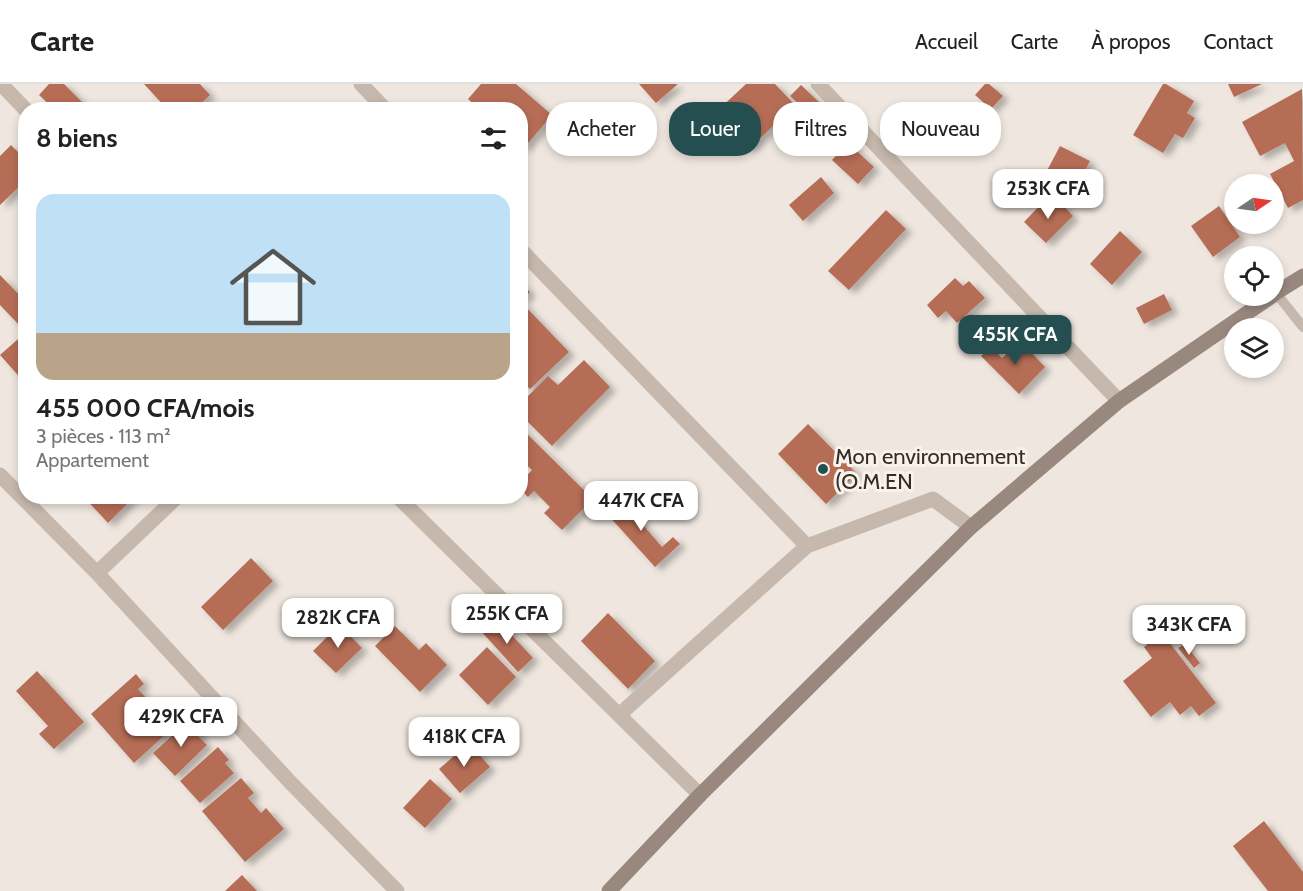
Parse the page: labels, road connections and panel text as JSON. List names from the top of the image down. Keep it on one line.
{"places":["Mon environnement (O.M.EN"],"north":"right","page":{"header":"Carte","nav":["Accueil","Carte","À propos","Contact"],"chip":["Acheter","Louer","Filtres","Nouveau"],"heading":"8 biens","price":["253K CFA","455K CFA","447K CFA","255K CFA","282K CFA","343K CFA","429K CFA","418K CFA"],"list":[{"name":"455 000 CFA/mois","note":"3 pièces · 113 m² · Appartement"}]}}
